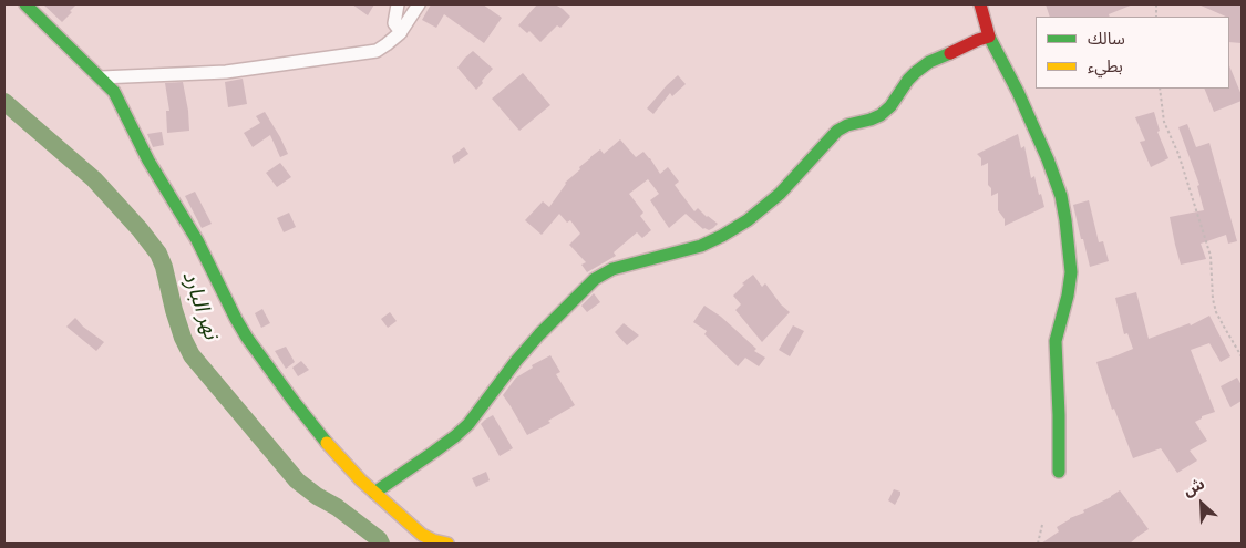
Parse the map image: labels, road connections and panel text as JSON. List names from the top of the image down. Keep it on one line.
{"water":["نهر البارد"],"legend":["سالك","بطيء"],"north":"top left"}
